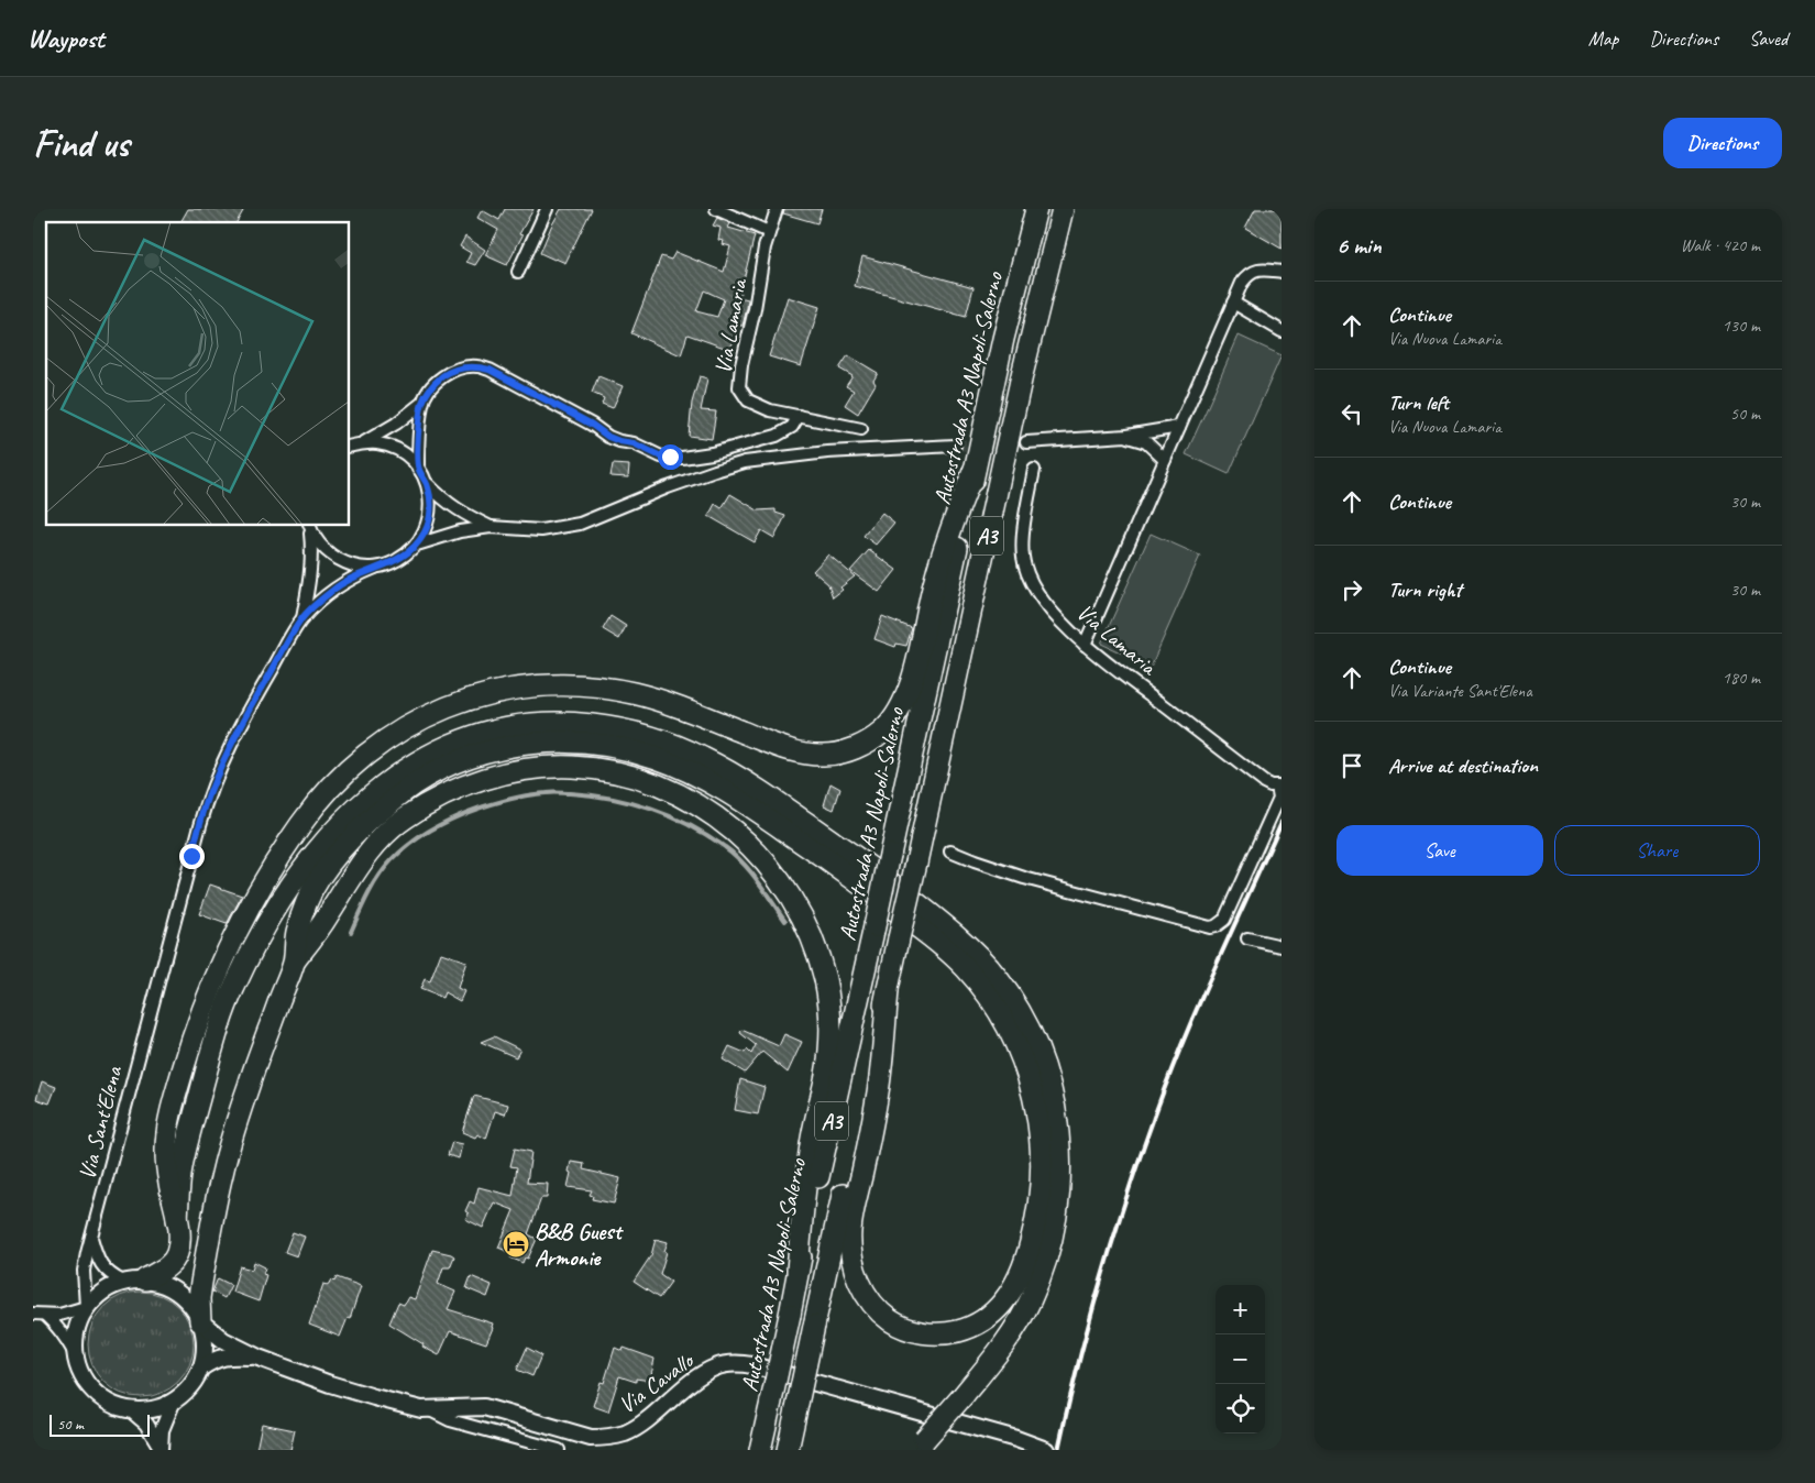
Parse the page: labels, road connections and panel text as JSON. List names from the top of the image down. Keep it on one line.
{"streets":{"highway":["Autostrada A3 Napoli-Salerno","A3"],"main road":["Via Cavallo"],"street":["Via Lamaria","Via Sant'Elena"]},"places":{"hotel":["B&B Guest Armonie"]},"scale_bar":"50 m","page":{"header":"Waypost","nav":["Map","Directions","Saved"],"buttons":["Directions",["Save","Share"]],"title":"Find us","heading":["6 min","Walk · 420 m"],"list":[["Continue","Via Nuova Lamaria","130 m"],["Turn left","Via Nuova Lamaria","50 m"],["Continue","30 m"],["Turn right","30 m"],["Continue","Via Variante Sant'Elena","180 m"],"Arrive at destination"],"map_buttons":["+","−"],"scale":"50 m"}}
